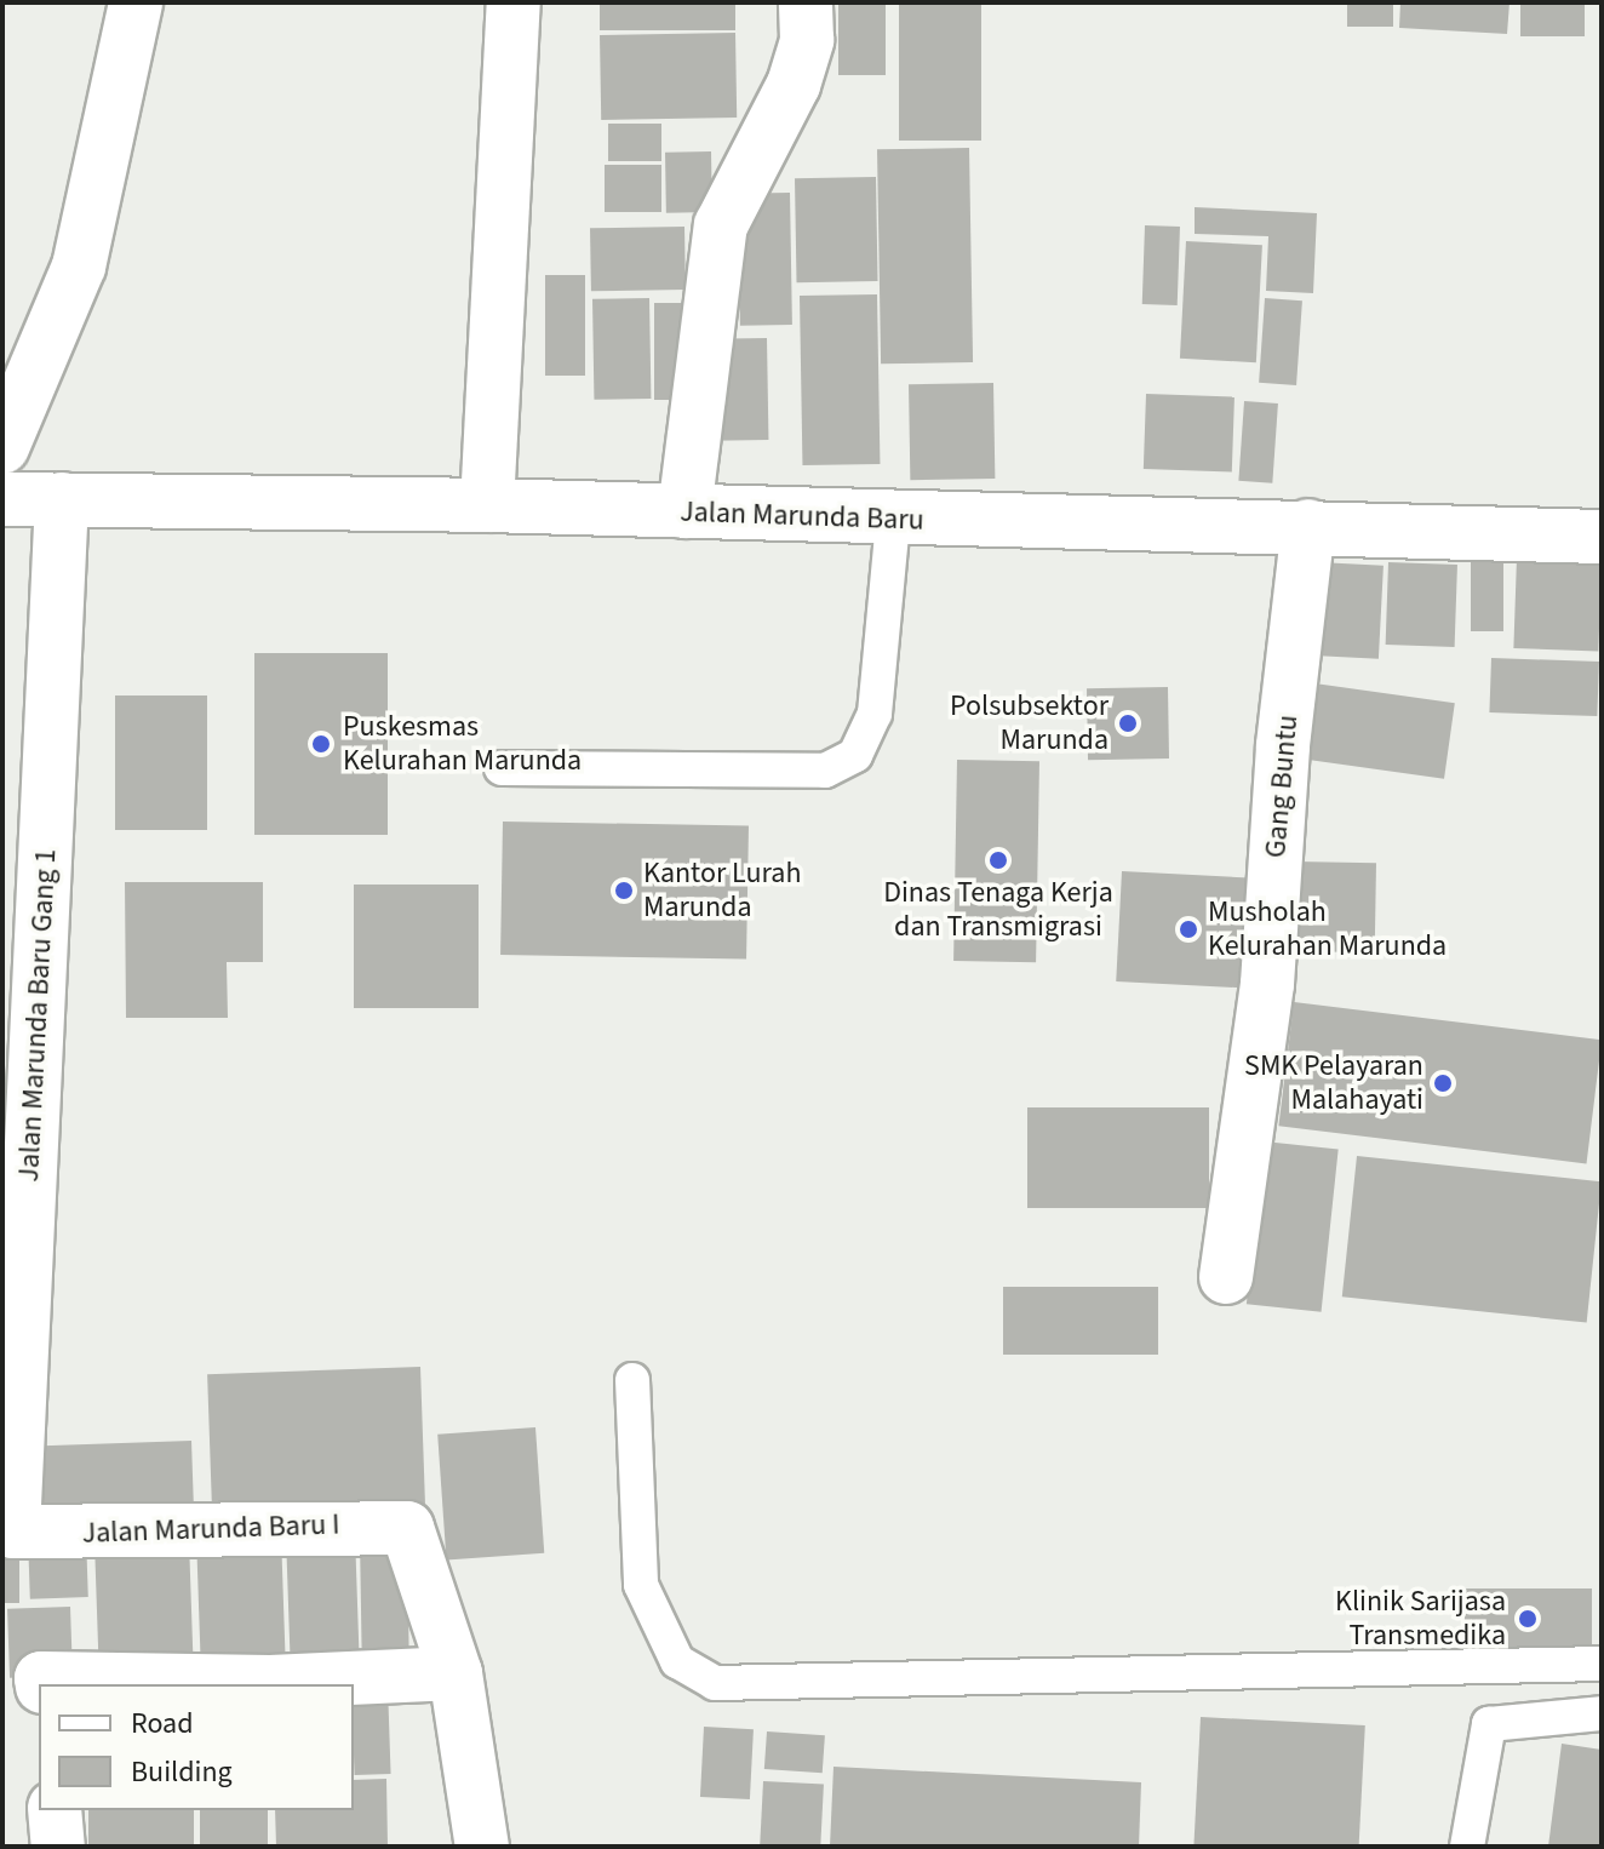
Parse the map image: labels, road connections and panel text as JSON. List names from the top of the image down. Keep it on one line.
{"streets":{"street":["Jalan Marunda Baru","Gang Buntu","Jalan Marunda Baru Gang 1","Jalan Marunda Baru I"]},"crossings":[["Jalan Marunda Baru","Gang Buntu"],["Jalan Marunda Baru","Jalan Marunda Baru Gang 1"],["Jalan Marunda Baru Gang 1","Jalan Marunda Baru I"]],"places":["Polsubsektor Marunda","Puskesmas Kelurahan Marunda","Dinas Tenaga Kerja dan Transmigrasi","Kantor Lurah Marunda","Musholah Kelurahan Marunda","SMK Pelayaran Malahayati","Klinik Sarijasa Transmedika"],"legend":["Road","Building"]}
